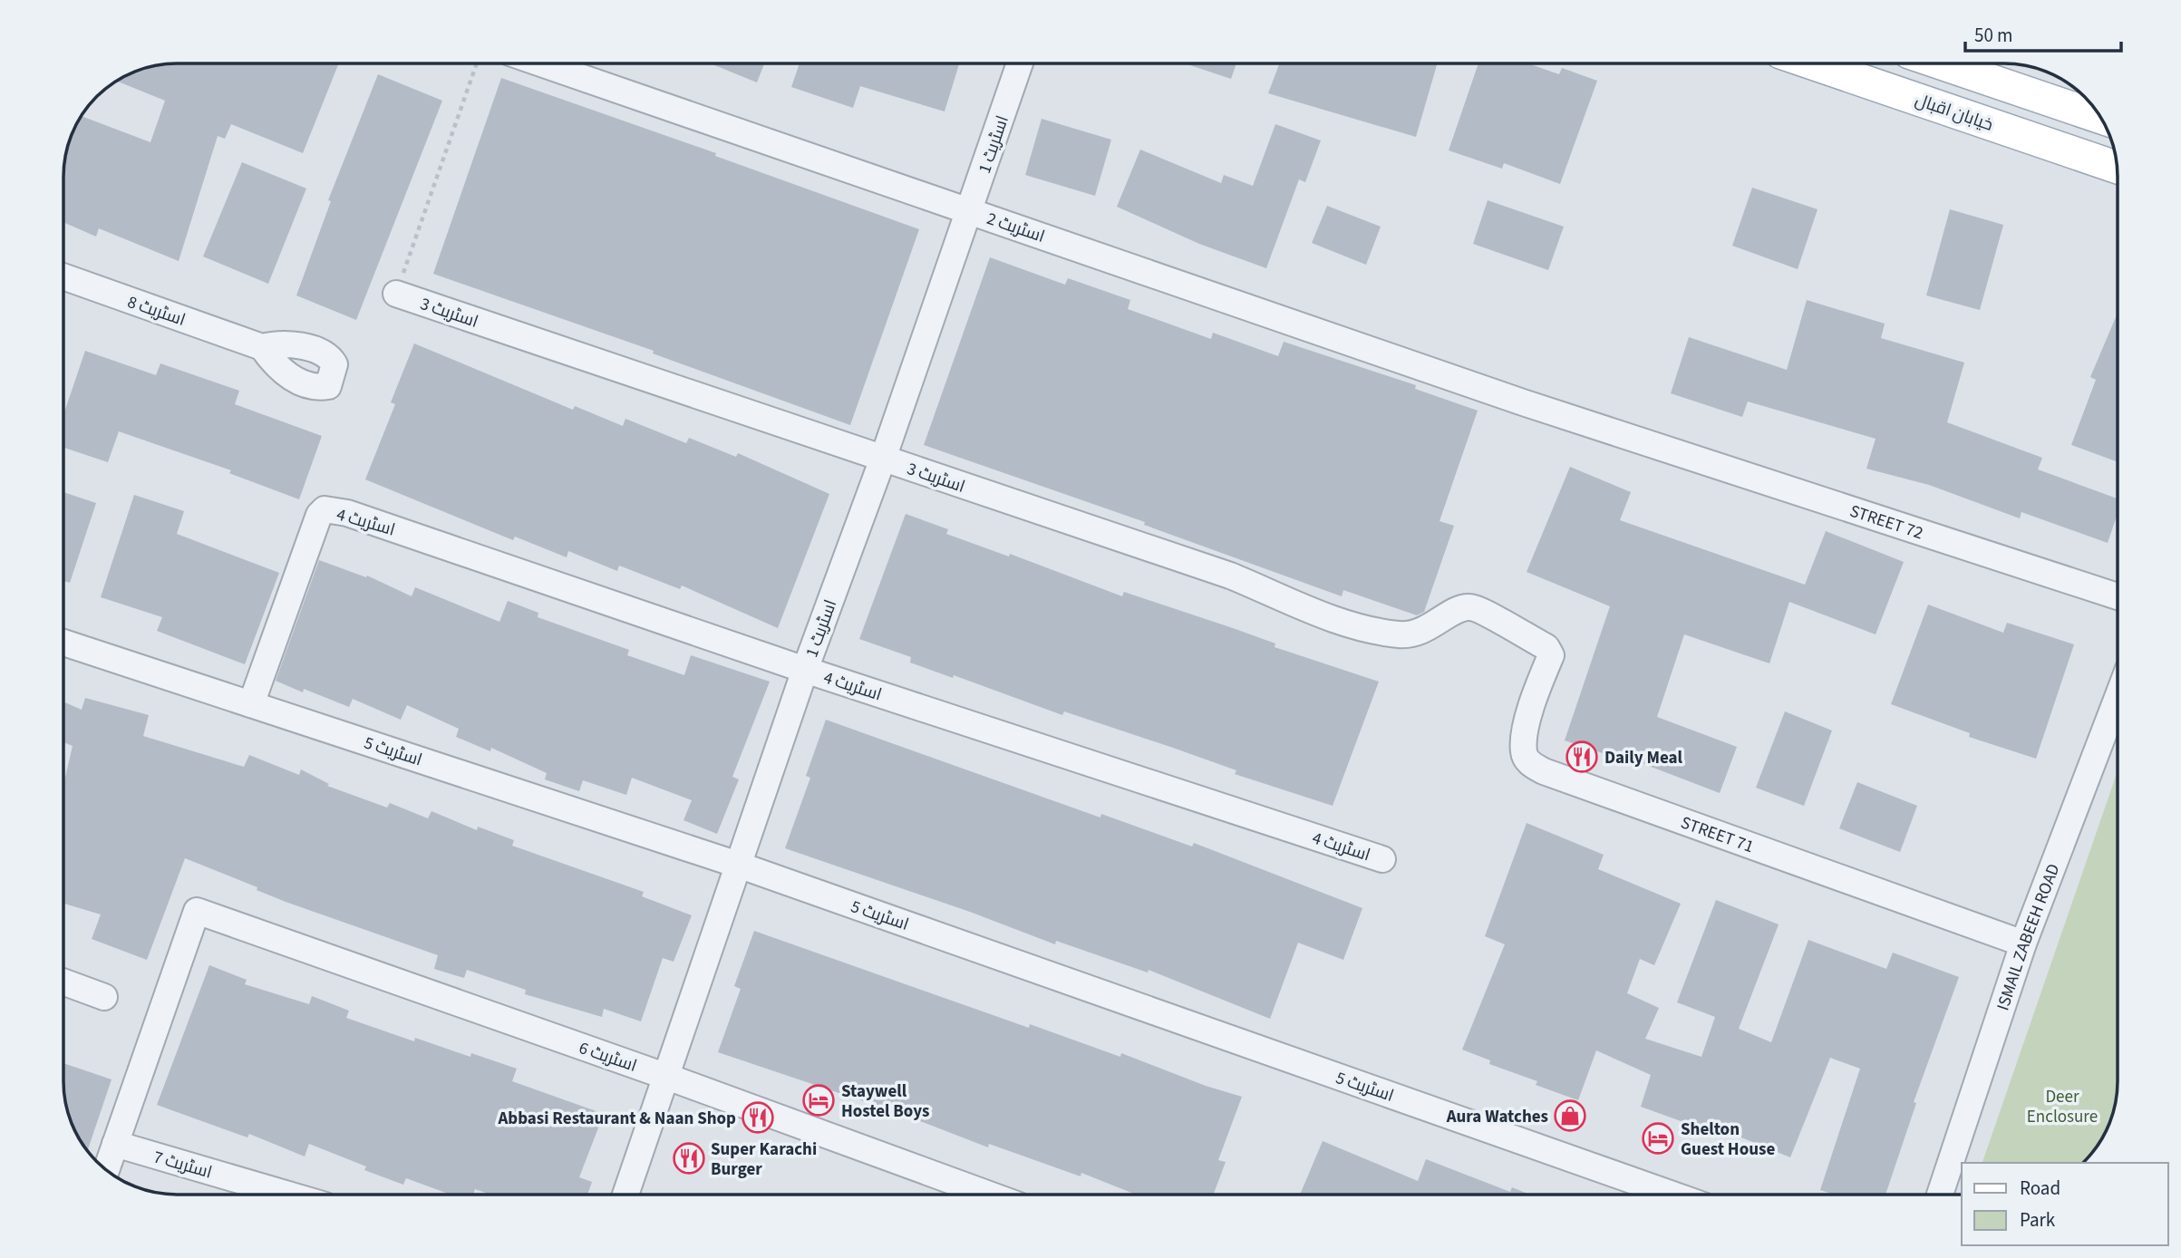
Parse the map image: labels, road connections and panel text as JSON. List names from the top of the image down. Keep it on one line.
{"streets":{"main road":["خیابان اقبال"],"street":["اسٹریٹ 1","اسٹریٹ 2","اسٹریٹ 8","اسٹریٹ 3","اسٹریٹ 4","STREET 72","اسٹریٹ 5","STREET 71","ISMAIL ZABEEH ROAD","اسٹریٹ 6","اسٹریٹ 7"]},"crossings":[["اسٹریٹ 1","اسٹریٹ 2"],["اسٹریٹ 1","اسٹریٹ 3"],["اسٹریٹ 1","اسٹریٹ 4"],["اسٹریٹ 1","اسٹریٹ 5"],["اسٹریٹ 1","اسٹریٹ 6"],["اسٹریٹ 2","STREET 72"],["اسٹریٹ 3","STREET 71"],["اسٹریٹ 4","اسٹریٹ 5"],["STREET 71","ISMAIL ZABEEH ROAD"],["اسٹریٹ 6","اسٹریٹ 7"]],"parks":["Deer Enclosure"],"places":{"restaurant":["Daily Meal","Abbasi Restaurant & Naan Shop","Super Karachi Burger"],"hotel":["Staywell Hostel Boys","Shelton Guest House"],"shop":["Aura Watches"]},"legend":["Road","Park"],"scale_bar":"50 m"}
